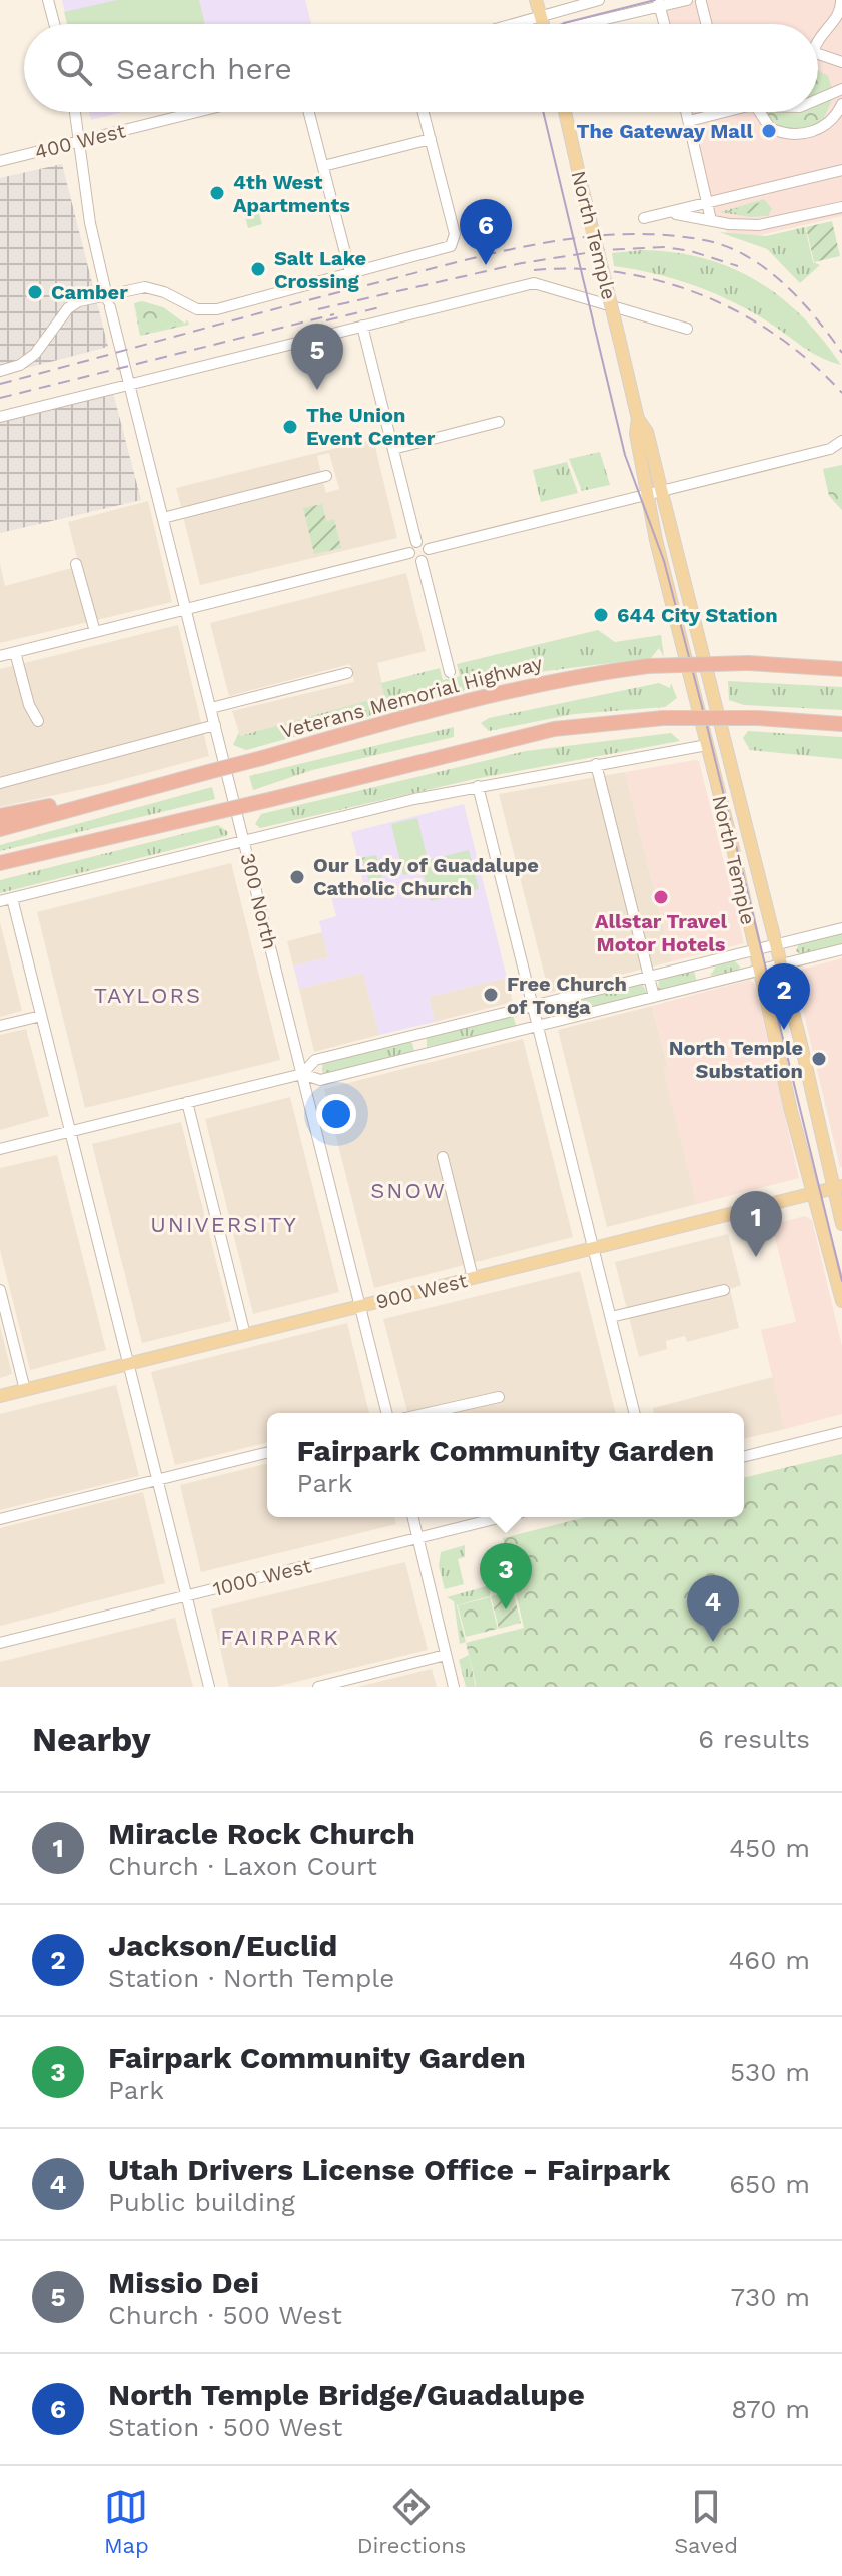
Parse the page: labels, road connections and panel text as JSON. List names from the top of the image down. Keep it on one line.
{"streets":{"highway":["Veterans Memorial Highway"],"main road":["North Temple","900 West"],"street":["400 West","300 North","1000 West"]},"crossings":[["400 West","300 North"],["North Temple","900 West"],["300 North","900 West"]],"districts":["TAYLORS","SNOW","UNIVERSITY","FAIRPARK"],"places":["The Gateway Mall","4th West Apartments","Salt Lake Crossing","Camber","The Union Event Center","644 City Station","Our Lady of Guadalupe Catholic Church","Allstar Travel Motor Hotels","Free Church of Tonga","North Temple Substation"],"page":{"search":"Search here","pins":["6","5","2","1","3","4"],"popup":["Fairpark Community Garden","Park"],"heading":["Nearby","6 results"],"list":[{"mark":"1","name":"Miracle Rock Church","note":"Church · Laxon Court","value":"450 m"},{"mark":"2","name":"Jackson/Euclid","note":"Station · North Temple","value":"460 m"},{"mark":"3","name":"Fairpark Community Garden","note":"Park","value":"530 m"},{"mark":"4","name":"Utah Drivers License Office - Fairpark","note":"Public building","value":"650 m"},{"mark":"5","name":"Missio Dei","note":"Church · 500 West","value":"730 m"},{"mark":"6","name":"North Temple Bridge/Guadalupe","note":"Station · 500 West","value":"870 m"}],"nav":["Map","Directions","Saved"]}}
